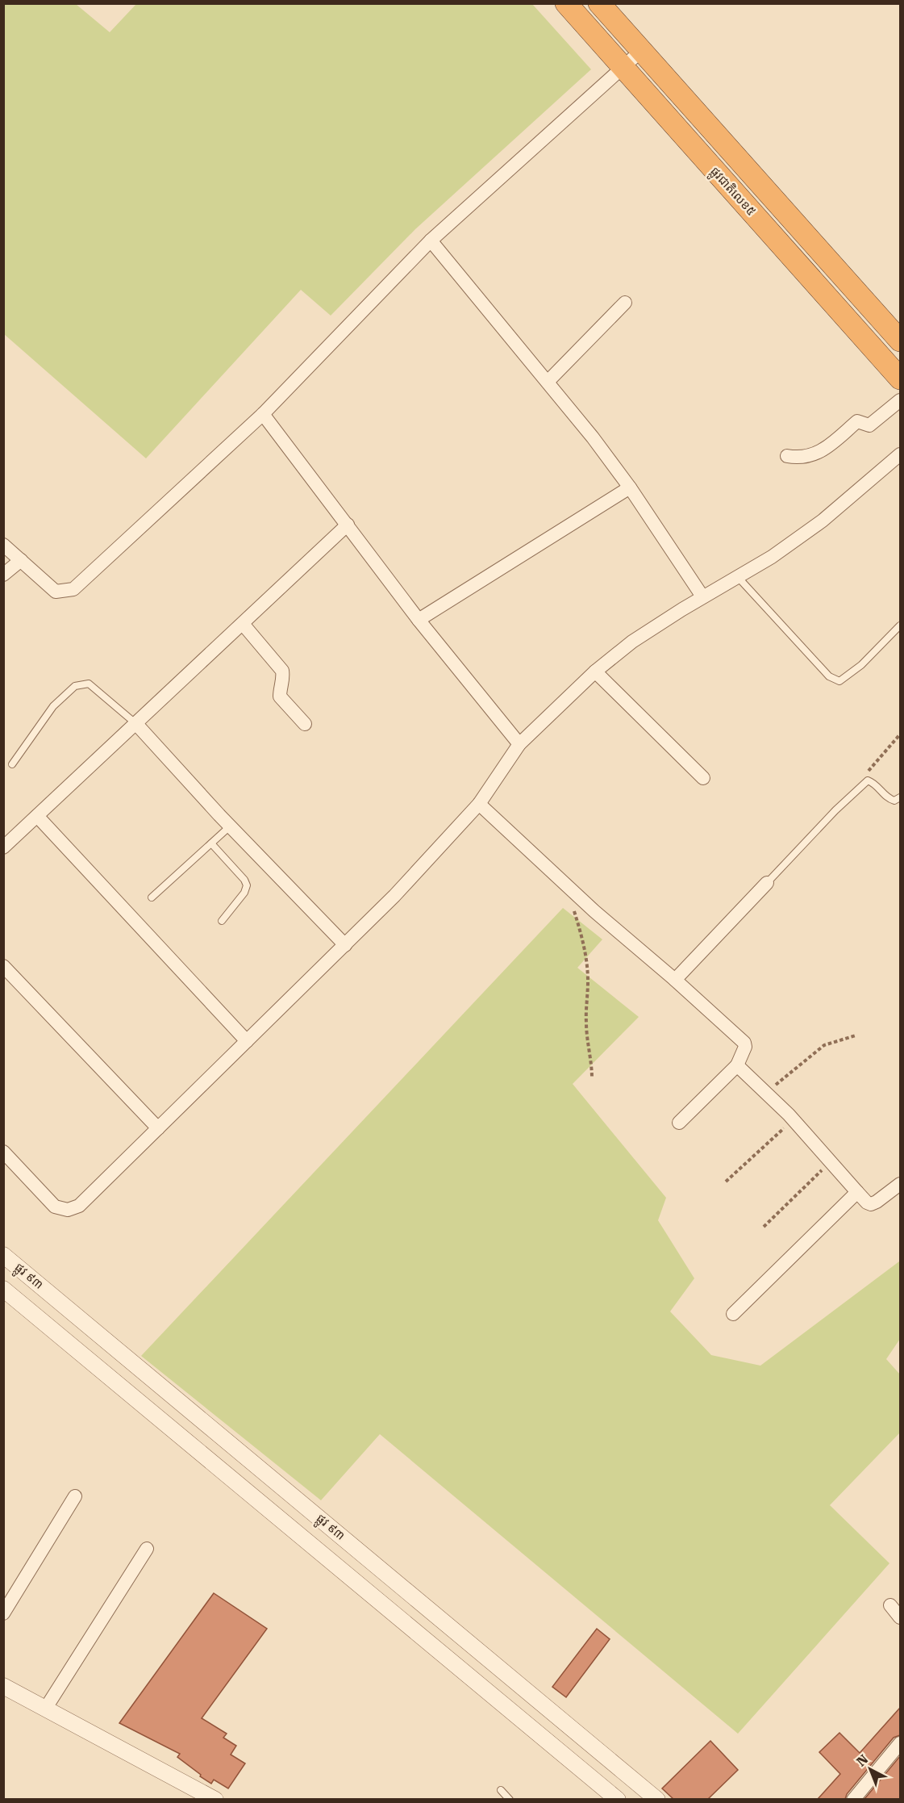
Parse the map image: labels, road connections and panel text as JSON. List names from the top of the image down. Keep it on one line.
{"streets":{"highway":["ផ្លូវជាតិលេខ៥"],"street":["ផ្លូវ ៩៣"]},"north":"top left"}
